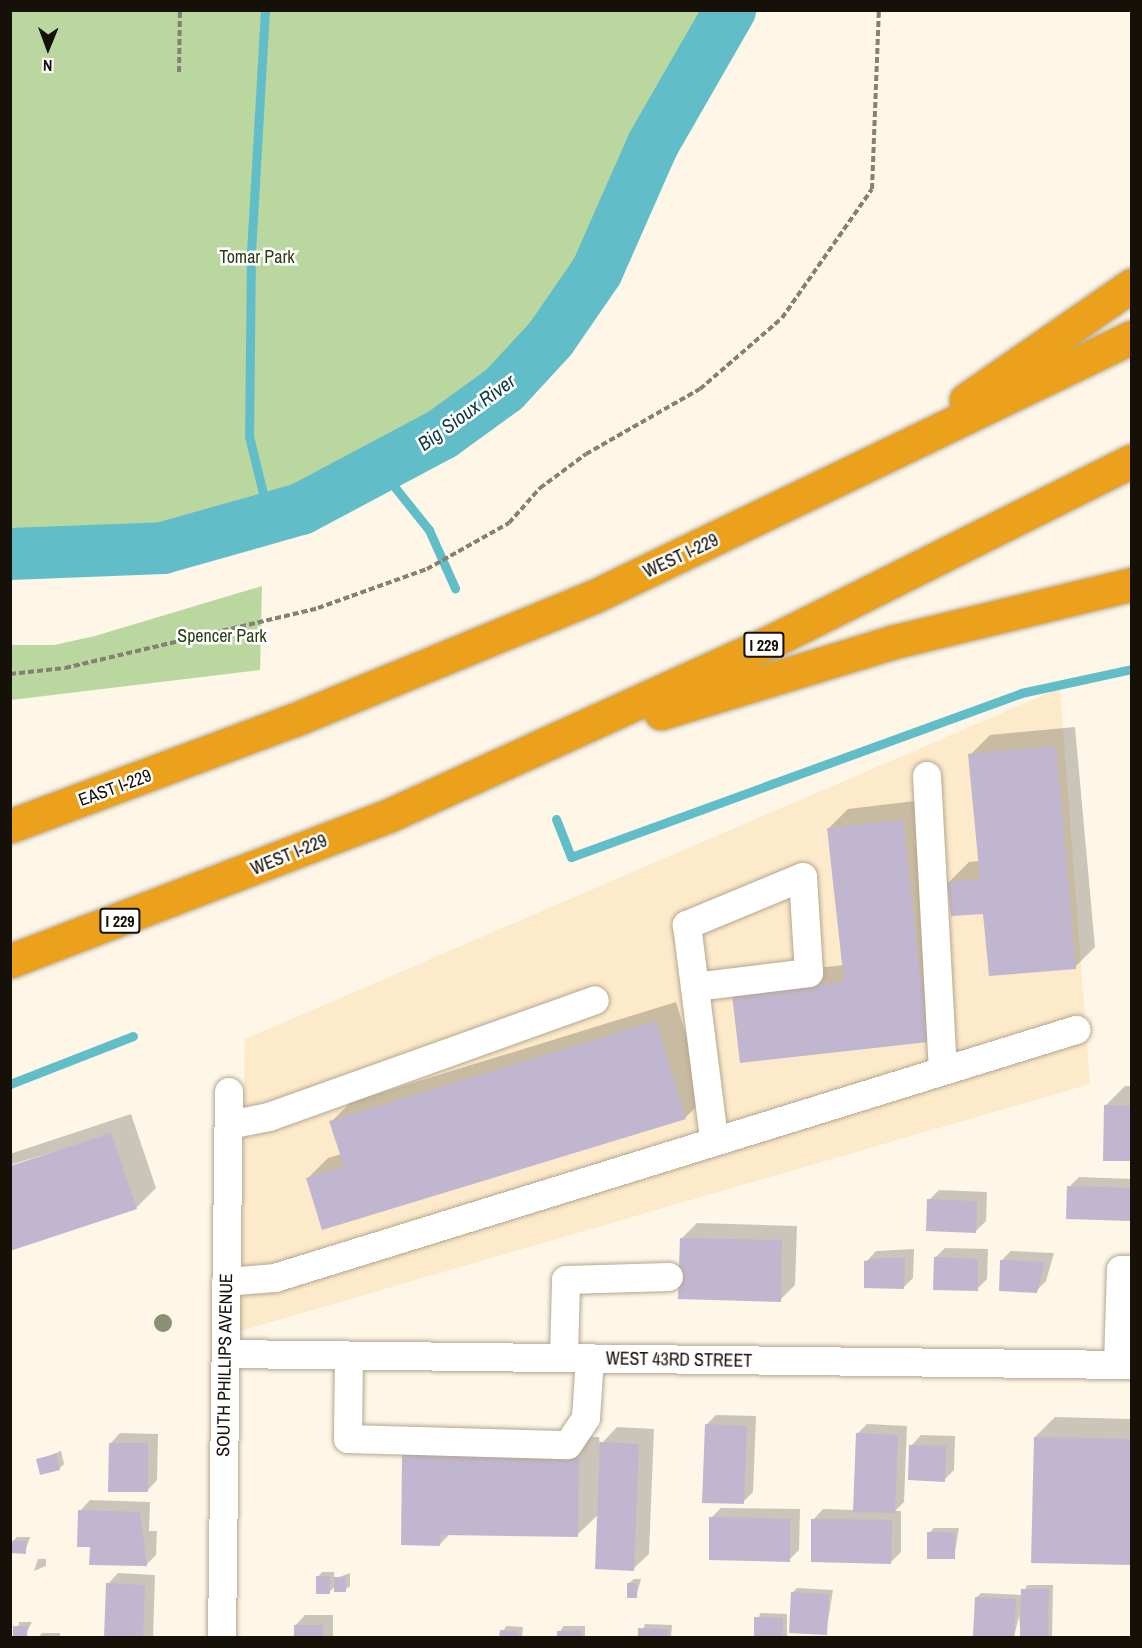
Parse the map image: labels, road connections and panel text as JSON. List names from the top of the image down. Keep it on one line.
{"streets":{"highway":["WEST I-229","I 229","EAST I-229"],"street":["WEST 43RD STREET","SOUTH PHILLIPS AVENUE"]},"crossings":[["WEST I-229","EAST I-229"],["WEST 43RD STREET","SOUTH PHILLIPS AVENUE"]],"water":["Big Sioux River"],"parks":["Tomar Park","Spencer Park"],"north":"bottom"}
